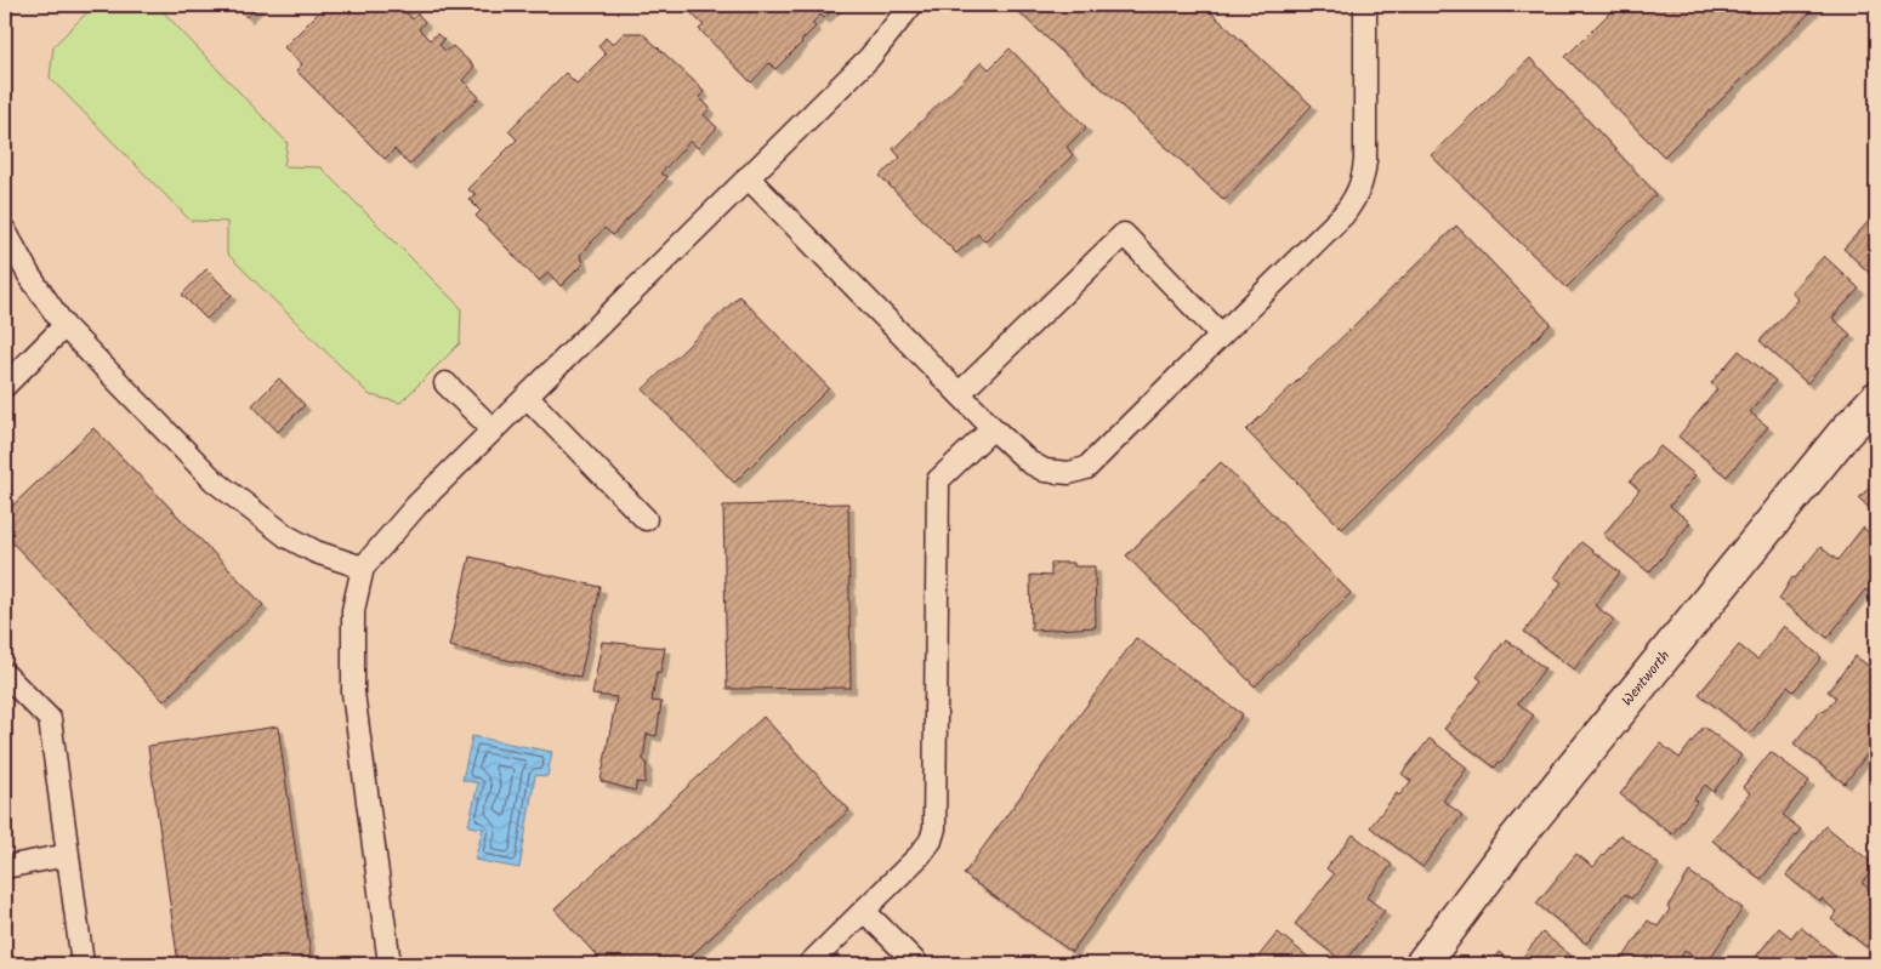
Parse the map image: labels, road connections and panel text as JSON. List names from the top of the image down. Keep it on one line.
{"streets":{"street":["Wentworth"]}}
